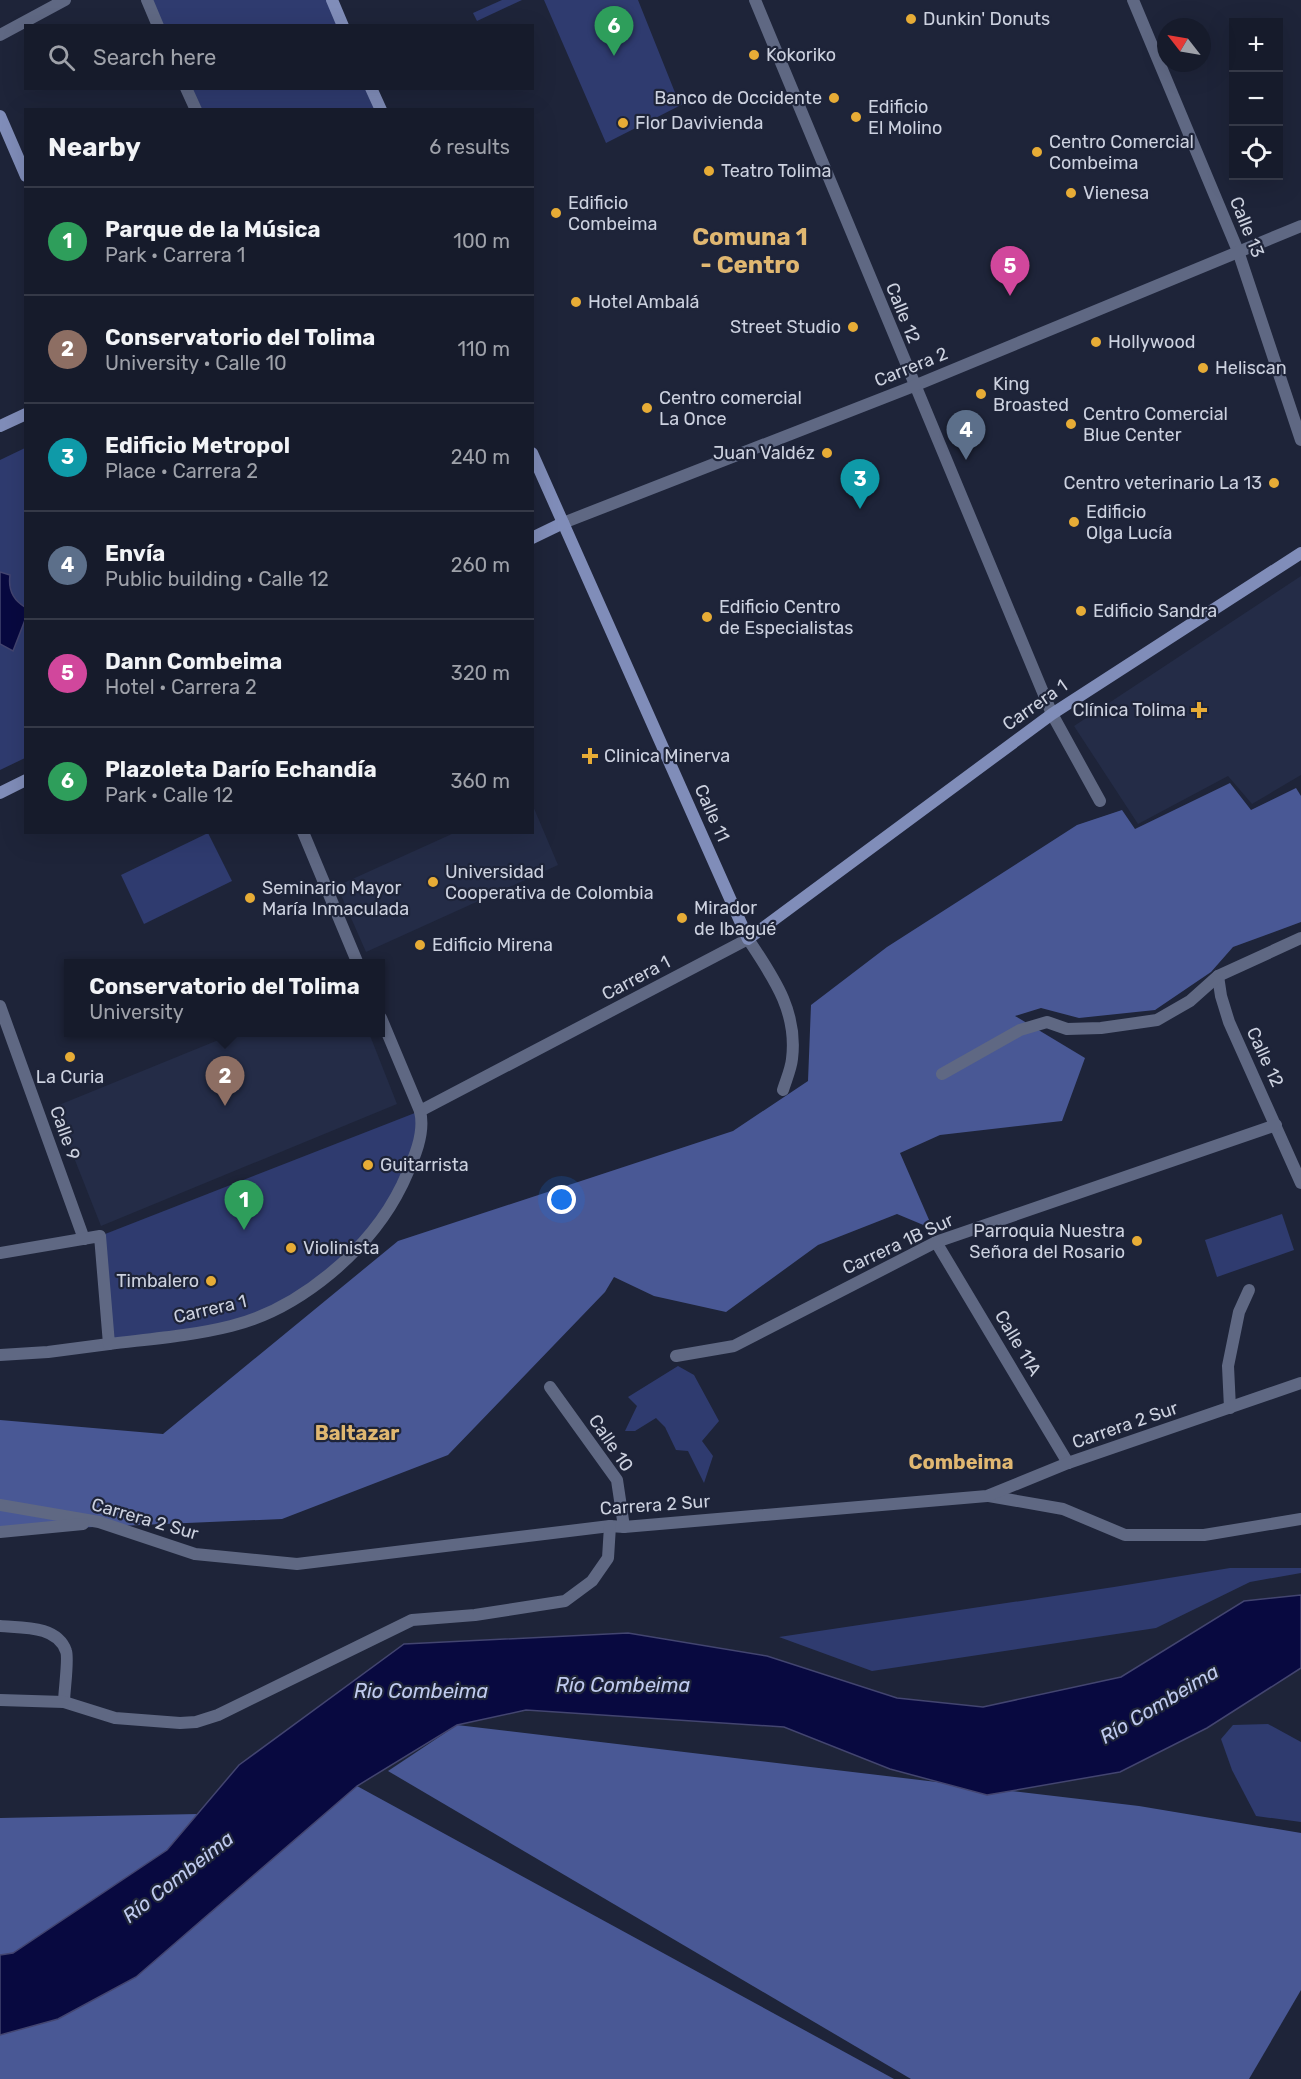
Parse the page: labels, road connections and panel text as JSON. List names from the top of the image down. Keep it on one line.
{"streets":{"main road":["Carrera 2","Carrera 1","Calle 11"],"street":["Calle 13","Calle 12","Calle 9","Carrera 1B Sur","Calle 11A","Carrera 2 Sur","Calle 10"]},"crossings":[["Calle 13","Carrera 2"],["Calle 12","Carrera 2"],["Calle 12","Carrera 1"],["Calle 12","Carrera 1B Sur"],["Carrera 2","Calle 11"],["Carrera 1","Calle 11"],["Carrera 1B Sur","Calle 11A"],["Calle 11A","Carrera 2 Sur"],["Carrera 2 Sur","Calle 10"]],"districts":["Comuna 1 - Centro","Baltazar","Combeima"],"water":["Río Combeima","Rio Combeima"],"places":{"other":["Dunkin' Donuts","Kokoriko","Banco de Occidente","Edificio El Molino","Flor Davivienda","Centro Comercial Combeima","Teatro Tolima","Vienesa","Edificio Combeima","Hotel Ambalá","Street Studio","Hollywood","Heliscan","King Broasted","Centro comercial La Once","Centro Comercial Blue Center","Juan Valdéz","Centro veterinario La 13","Edificio Olga Lucía","Edificio Sandra","Edificio Centro de Especialistas","Universidad Cooperativa de Colombia","Seminario Mayor María Inmaculada","Mirador de Ibagué","Edificio Mirena","La Curia","Guitarrista","Parroquia Nuestra Señora del Rosario","Violinista","Timbalero"],"health":["Clínica Tolima","Clinica Minerva"]},"north":"top left","page":{"pins":["6","5","4","3","2","1"],"map_buttons":["+","−"],"search":"Search here","heading":["Nearby","6 results"],"list":[{"mark":"1","name":"Parque de la Música","note":"Park · Carrera 1","value":"100 m"},{"mark":"2","name":"Conservatorio del Tolima","note":"University · Calle 10","value":"110 m"},{"mark":"3","name":"Edificio Metropol","note":"Place · Carrera 2","value":"240 m"},{"mark":"4","name":"Envía","note":"Public building · Calle 12","value":"260 m"},{"mark":"5","name":"Dann Combeima","note":"Hotel · Carrera 2","value":"320 m"},{"mark":"6","name":"Plazoleta Darío Echandía","note":"Park · Calle 12","value":"360 m"}],"popup":["Conservatorio del Tolima","University"]}}
